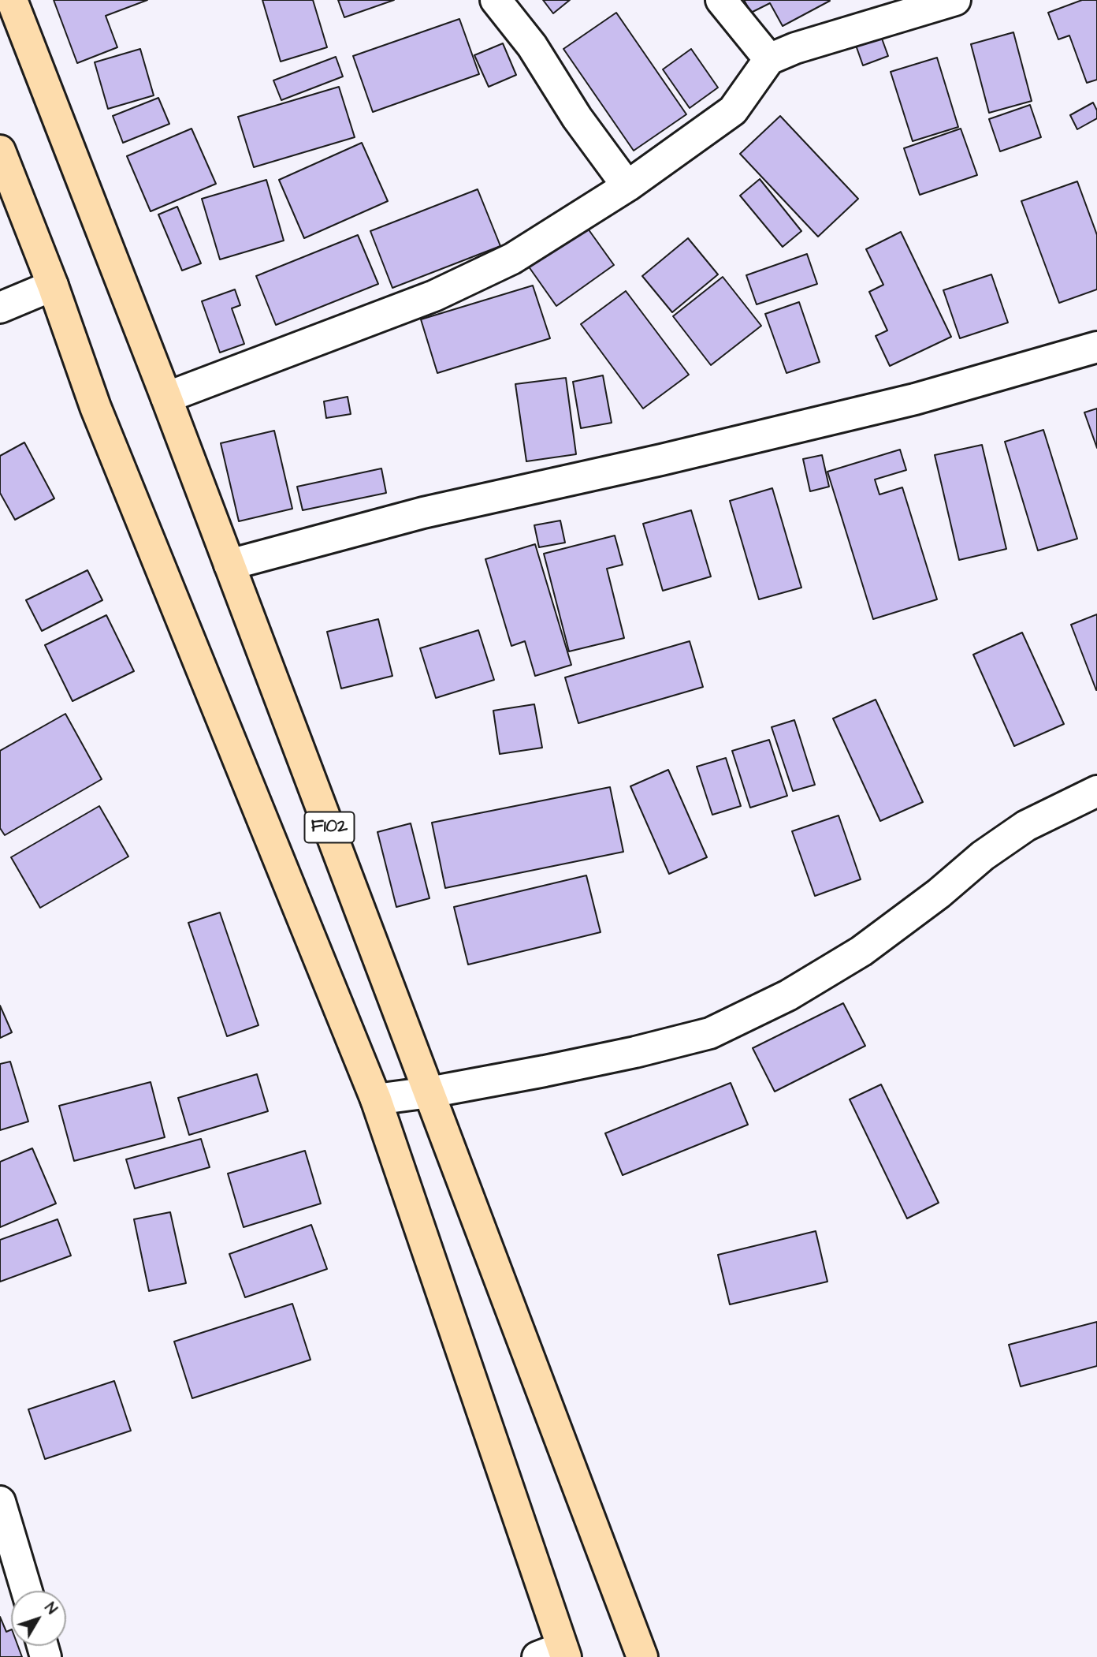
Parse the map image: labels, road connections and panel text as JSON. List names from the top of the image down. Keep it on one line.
{"streets":{"main road":["F102"]},"north":"top right"}
